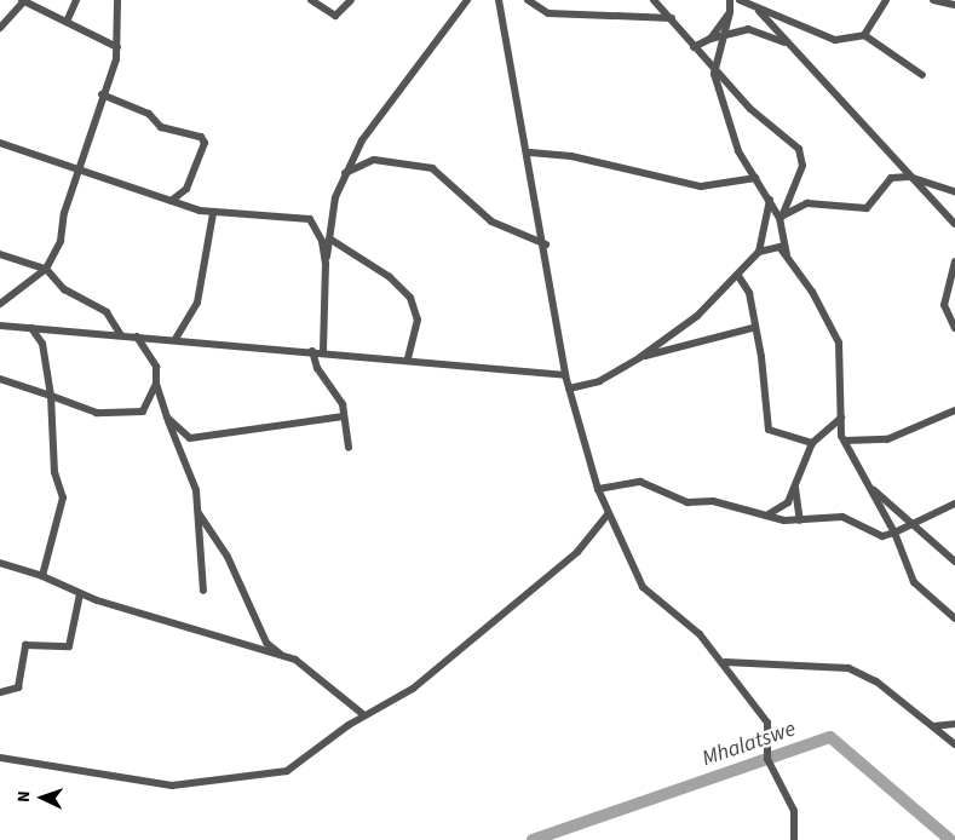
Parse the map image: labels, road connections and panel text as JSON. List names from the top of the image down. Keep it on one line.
{"water":["Mhalatswe"],"north":"left"}
